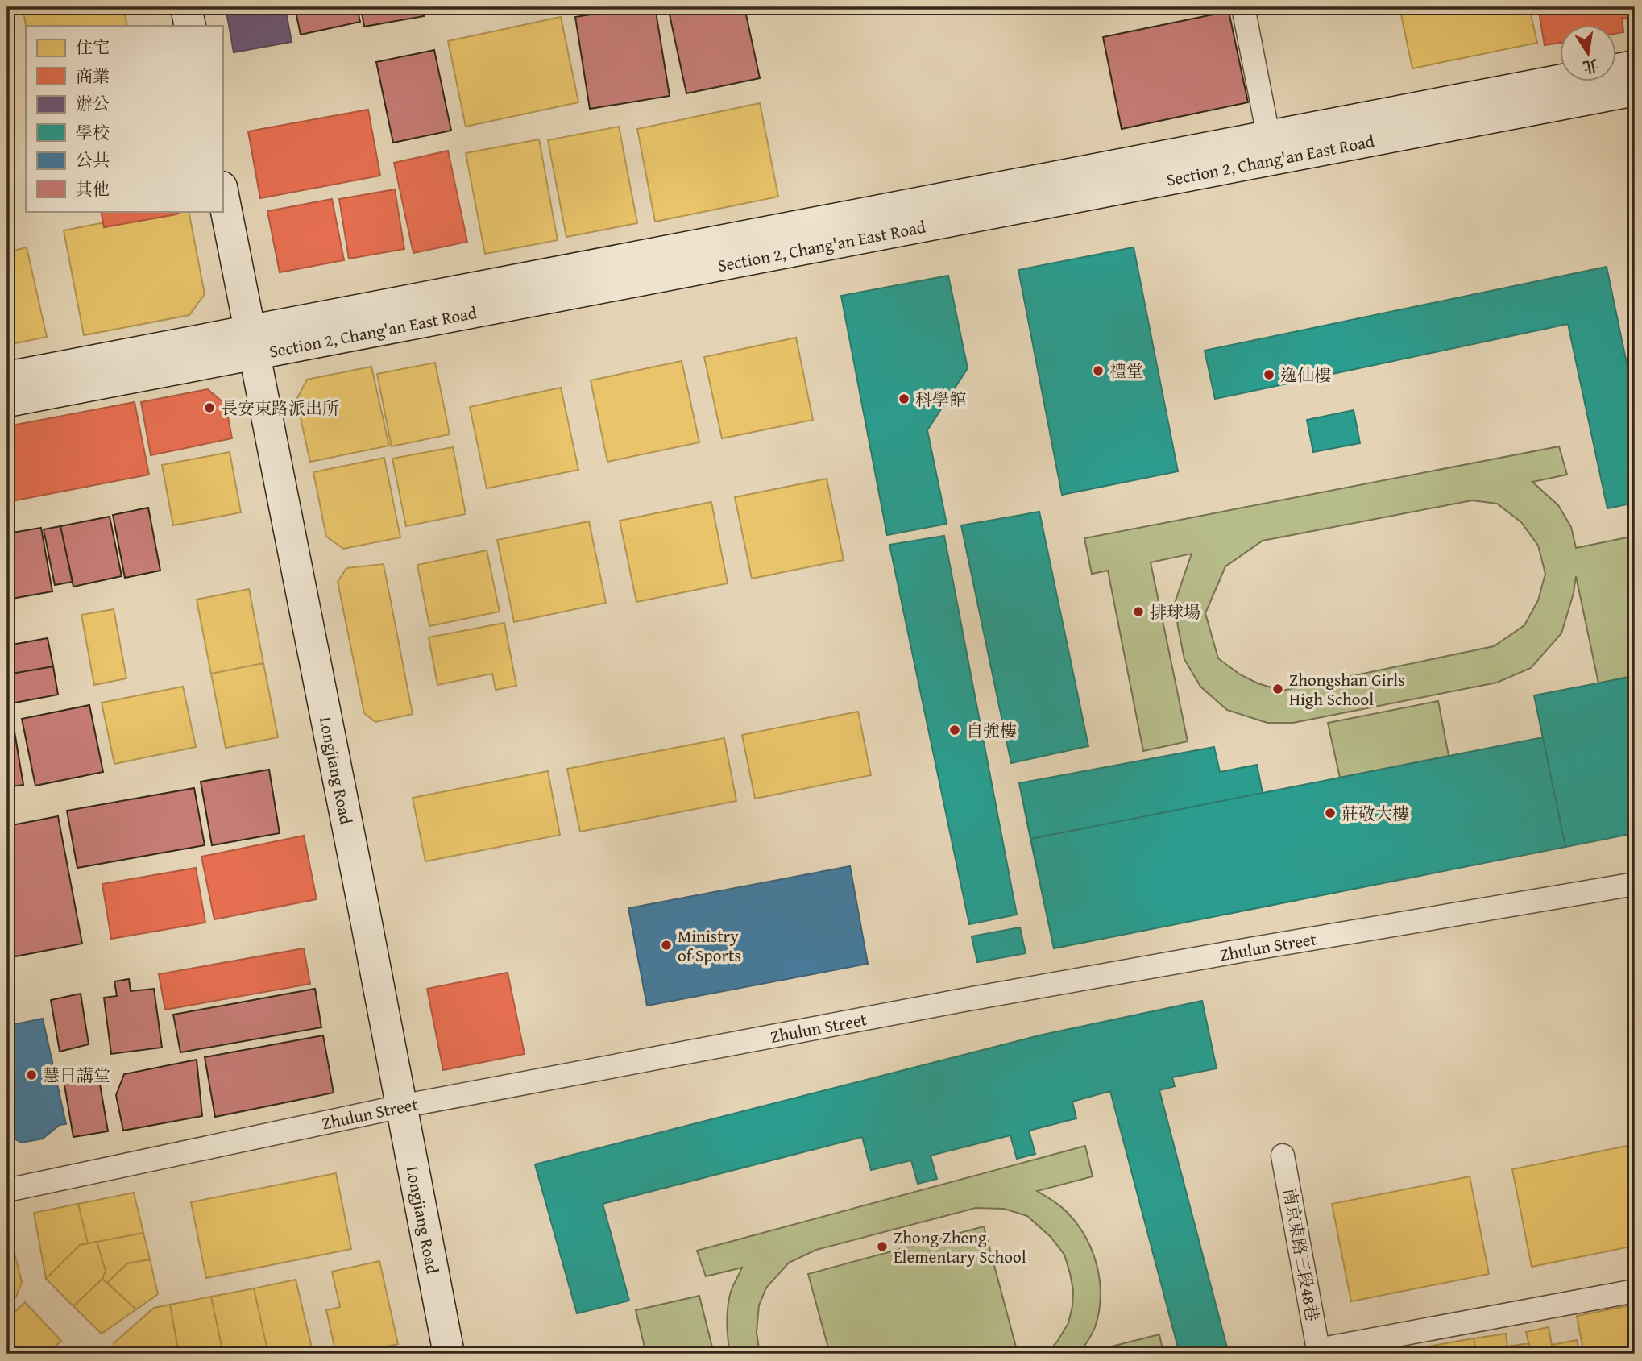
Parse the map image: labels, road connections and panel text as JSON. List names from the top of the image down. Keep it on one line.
{"streets":{"street":["Section 2, Chang'an East Road","Longjiang Road","Zhulun Street","南京東路三段48巷"]},"crossings":[["Section 2, Chang'an East Road","Longjiang Road"],["Longjiang Road","Zhulun Street"]],"places":["禮堂","逸仙樓","科學館","長安東路派出所","排球場","Zhongshan Girls High School","自強樓","莊敬大樓","Ministry of Sports","慧日講堂","Zhong Zheng Elementary School"],"legend":["住宅","商業","辦公","學校","公共","其他"],"north":"bottom"}
